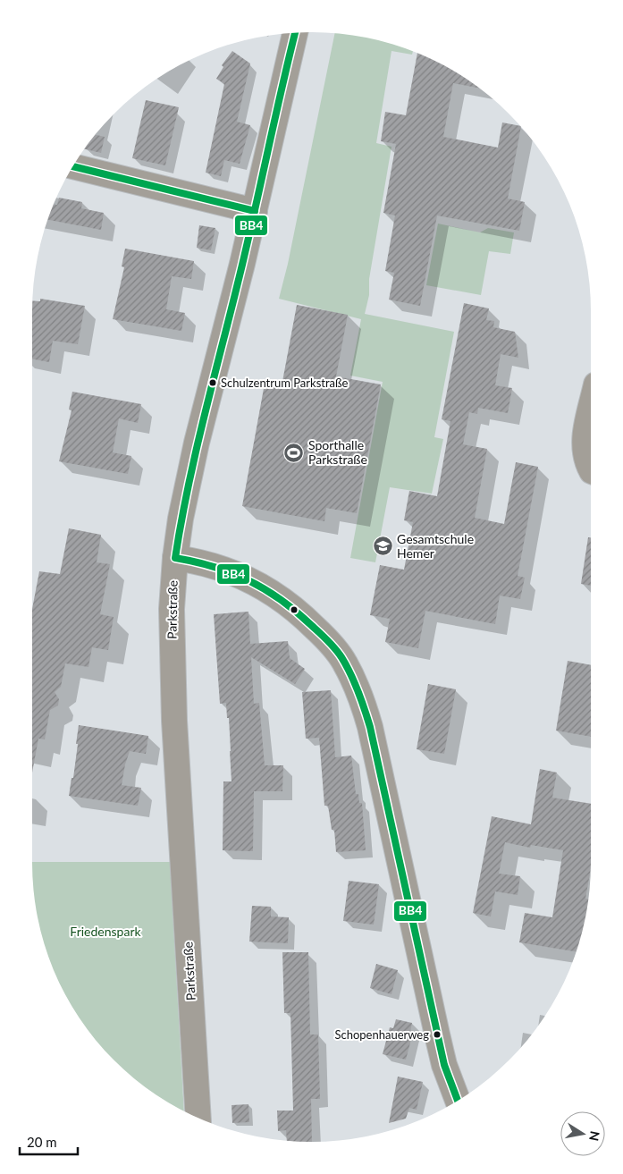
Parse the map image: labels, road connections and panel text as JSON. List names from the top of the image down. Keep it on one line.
{"streets":{"street":["Parkstraße"]},"parks":["Friedenspark"],"places":{"other":["Schulzentrum Parkstraße","Schopenhauerweg"],"sports":["Sporthalle Parkstraße"],"school or university":["Gesamtschule Hemer"]},"lines":["transit line BB4"],"scale_bar":"20 m","north":"right"}
